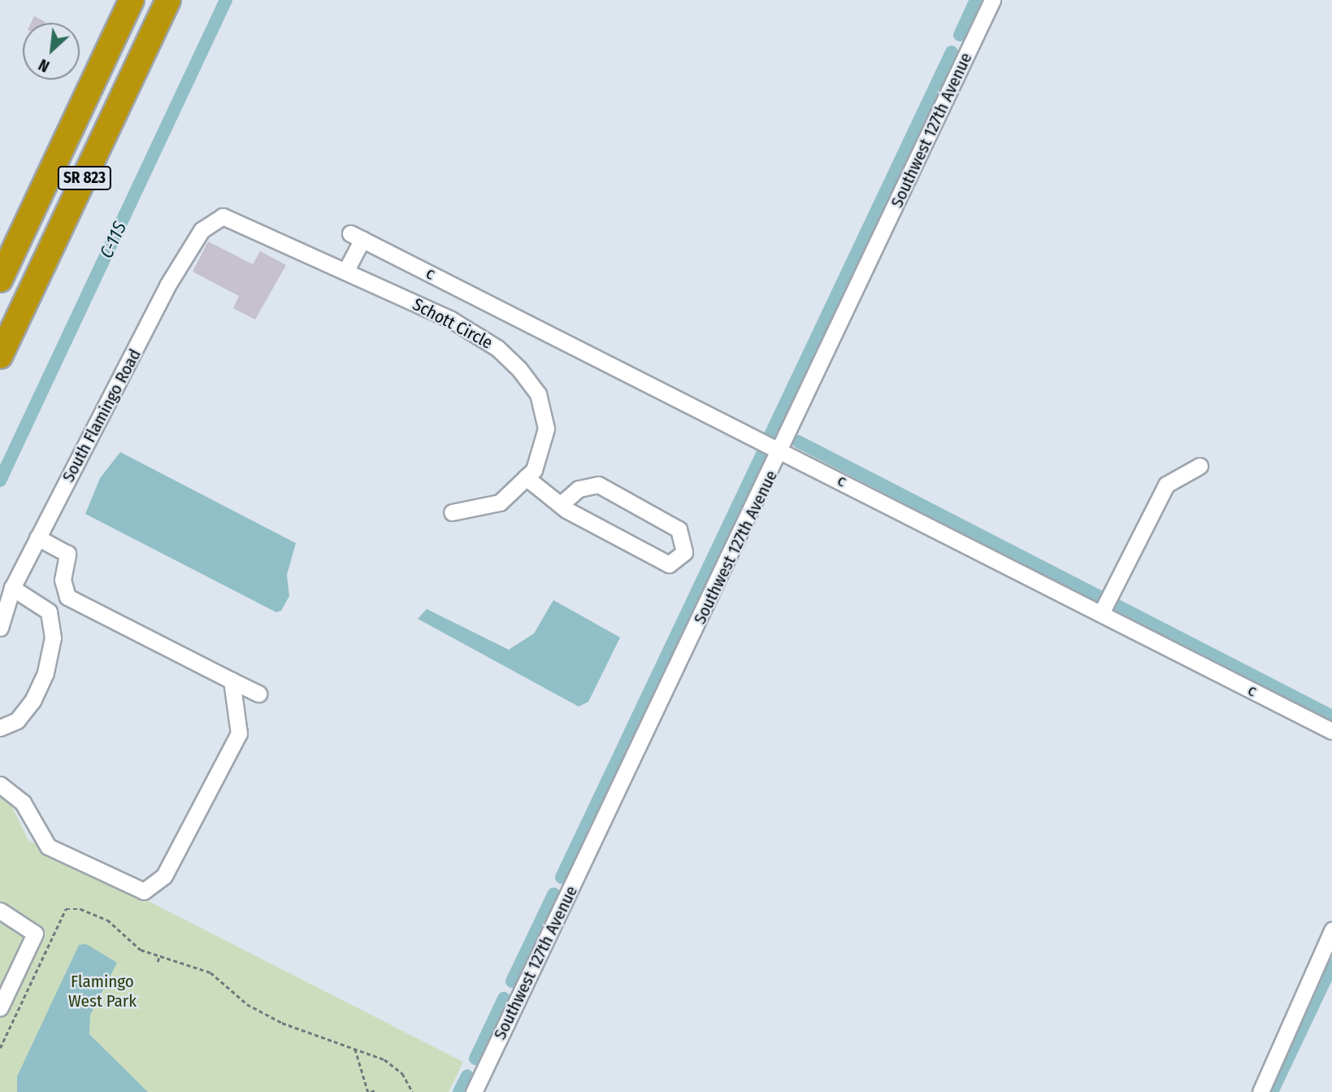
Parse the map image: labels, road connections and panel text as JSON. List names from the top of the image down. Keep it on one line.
{"streets":{"highway":["SR 823"],"street":["Southwest 127th Avenue","c","Schott Circle","South Flamingo Road"]},"crossings":[["Southwest 127th Avenue","c"],["c","Schott Circle"],["Schott Circle","South Flamingo Road"]],"water":["C-11S"],"parks":["Flamingo West Park"],"north":"bottom left"}
